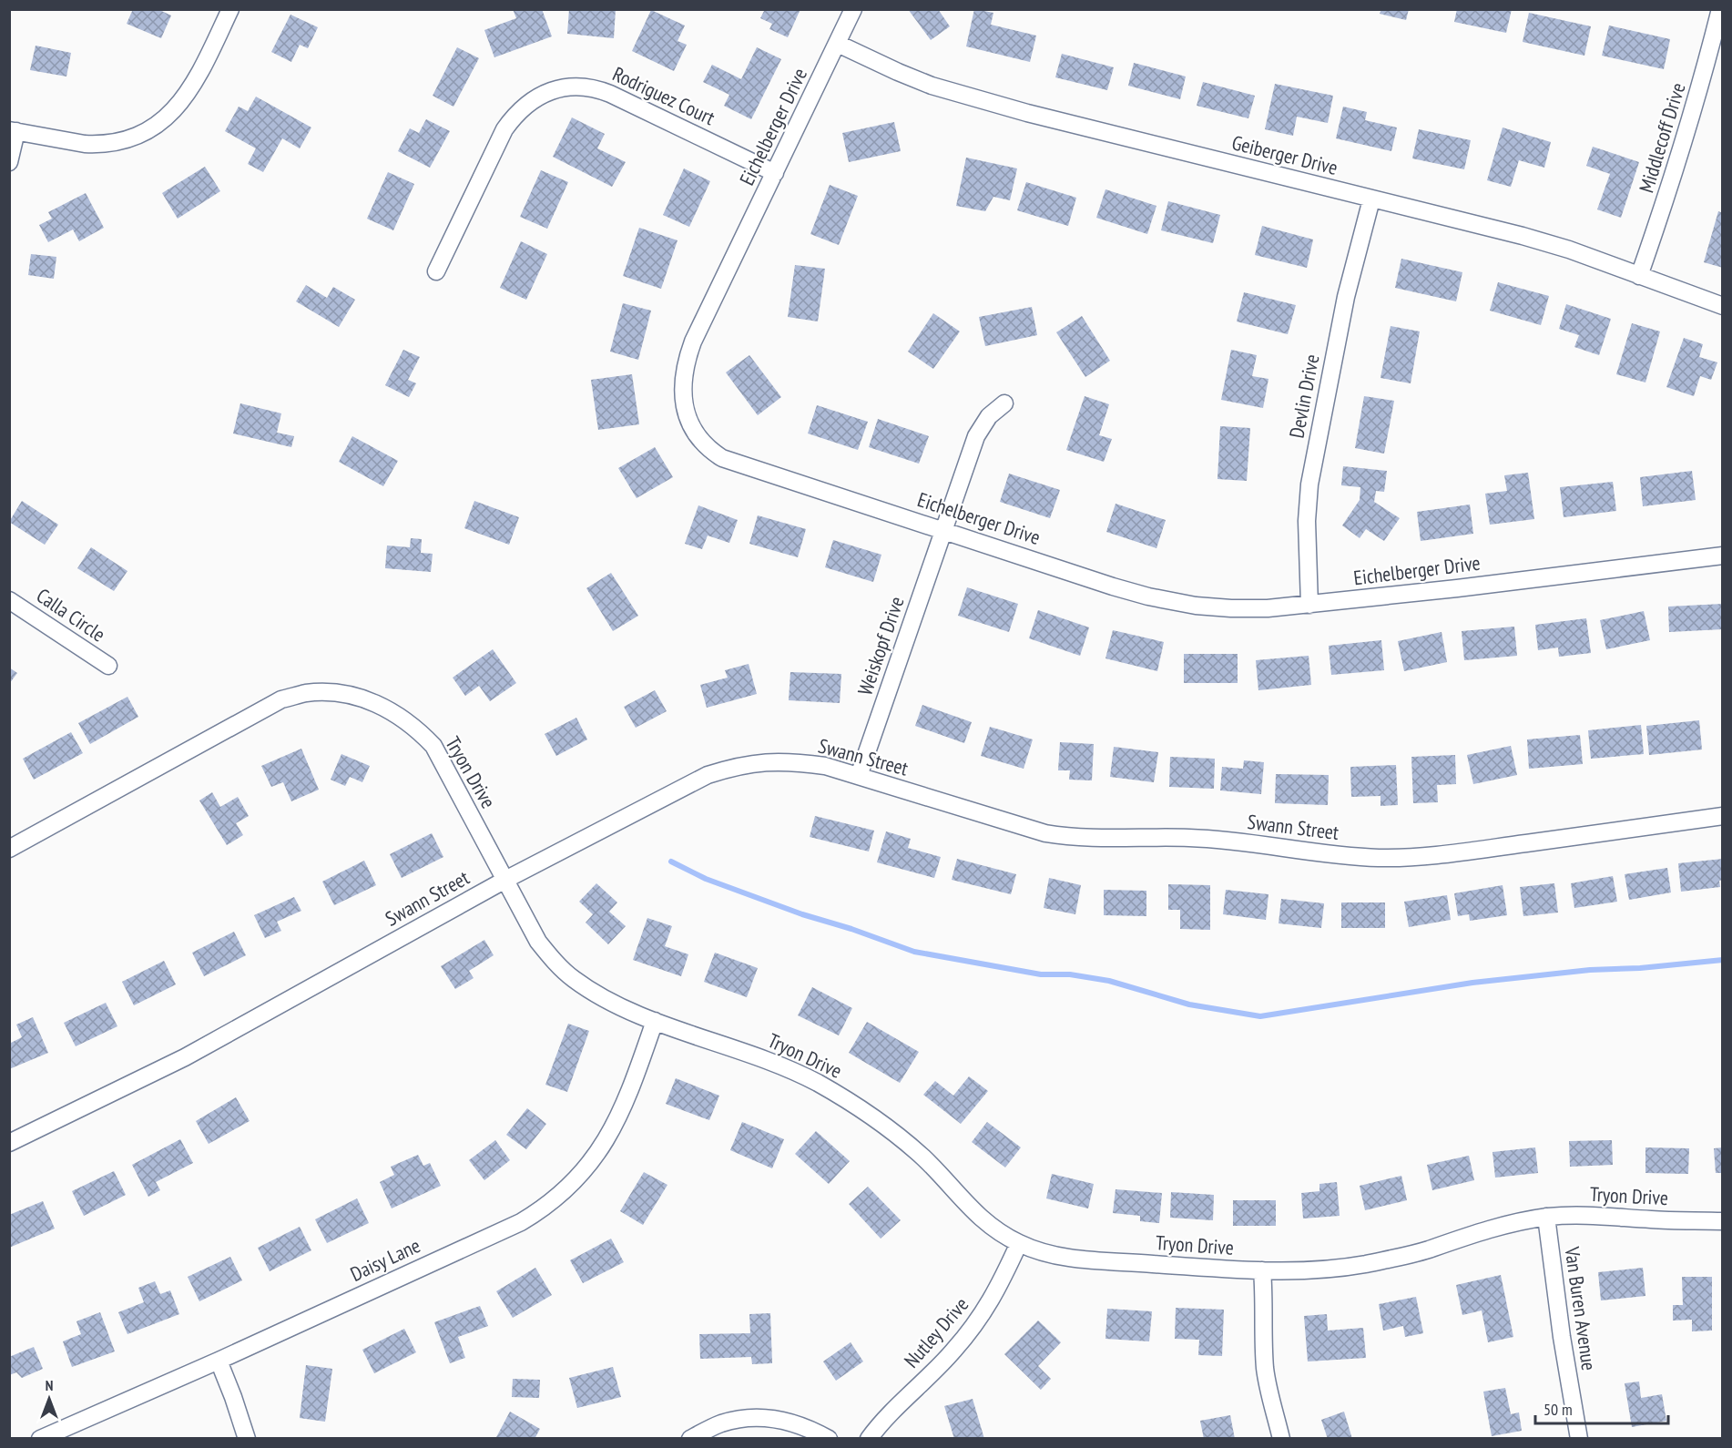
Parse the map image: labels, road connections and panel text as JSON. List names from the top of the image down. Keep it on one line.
{"streets":{"street":["Rodriguez Court","Eichelberger Drive","Middlecoff Drive","Geiberger Drive","Devlin Drive","Calla Circle","Weiskopf Drive","Swann Street","Tryon Drive","Daisy Lane","Van Buren Avenue","Nutley Drive"]},"crossings":[["Rodriguez Court","Eichelberger Drive"],["Eichelberger Drive","Geiberger Drive"],["Eichelberger Drive","Devlin Drive"],["Eichelberger Drive","Weiskopf Drive"],["Middlecoff Drive","Geiberger Drive"],["Geiberger Drive","Devlin Drive"],["Weiskopf Drive","Swann Street"],["Swann Street","Tryon Drive"],["Tryon Drive","Daisy Lane"],["Tryon Drive","Van Buren Avenue"],["Tryon Drive","Nutley Drive"]],"scale_bar":"50 m","north":"top"}
